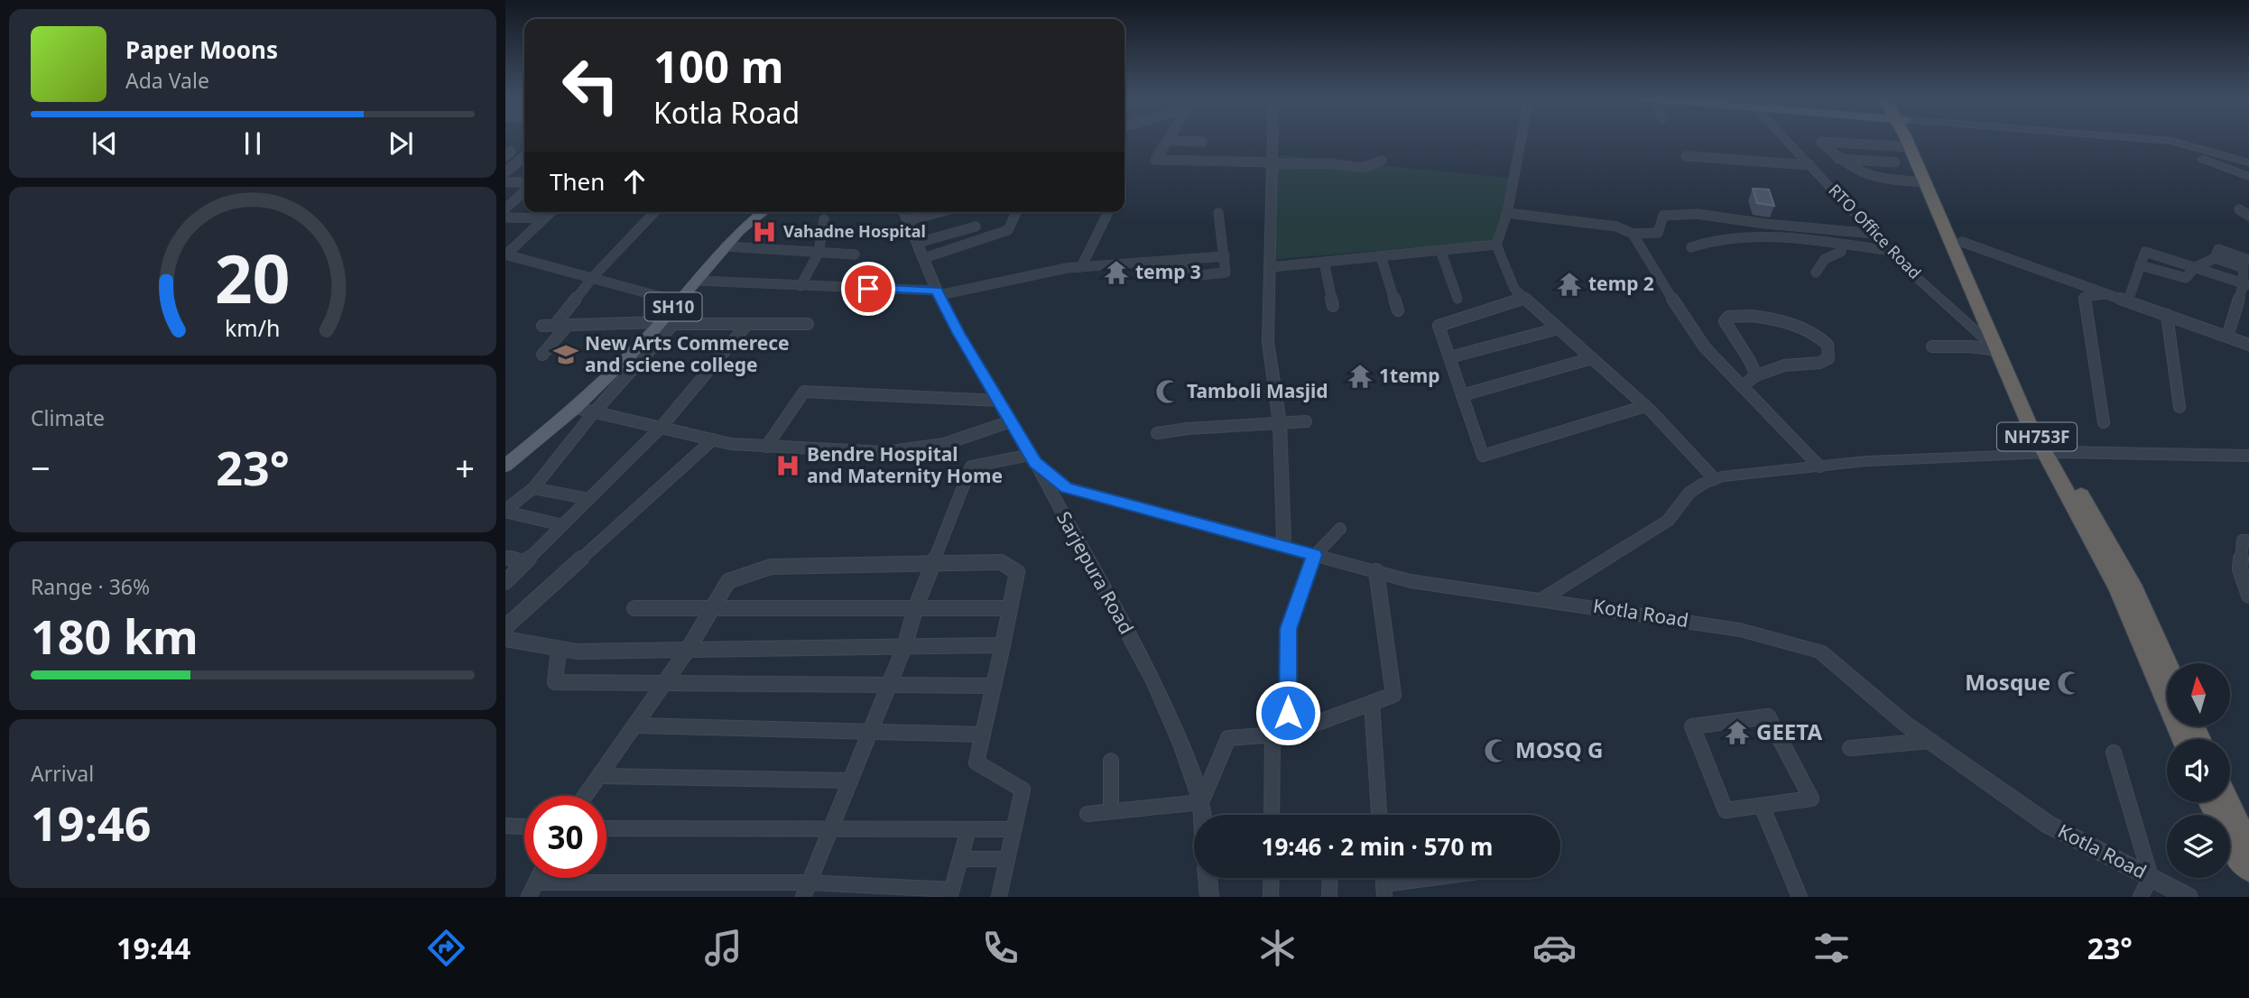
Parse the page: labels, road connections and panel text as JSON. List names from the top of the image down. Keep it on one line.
{"streets":{"highway":["NH753F"],"main road":["SH10"],"street":["RTO Office Road","Sarjepura Road","Kotla Road"]},"crossings":[["RTO Office Road","NH753F"],["Sarjepura Road","Kotla Road"]],"places":{"hospital":["Vahadne Hospital","Bendre Hospital and Maternity Home"],"temple":["temp 3","temp 2","1temp","GEETA"],"school or university":["New Arts Commerece and sciene college"],"mosque":["Tamboli Masjid","Mosque","MOSQ G"]},"north":"top","page":{"turn":["100 m","Kotla Road"],"song":["Paper Moons","Ada Vale"],"then":"Then","tile":["Climate",["Range · 36%","180 km"],["Arrival","19:46"]],"heat":["−","23°","+"],"limit":"30","trip":"19:46 · 2 min · 570 m","tabs":["19:44","23°"],"gauge":["20","km/h"]}}
